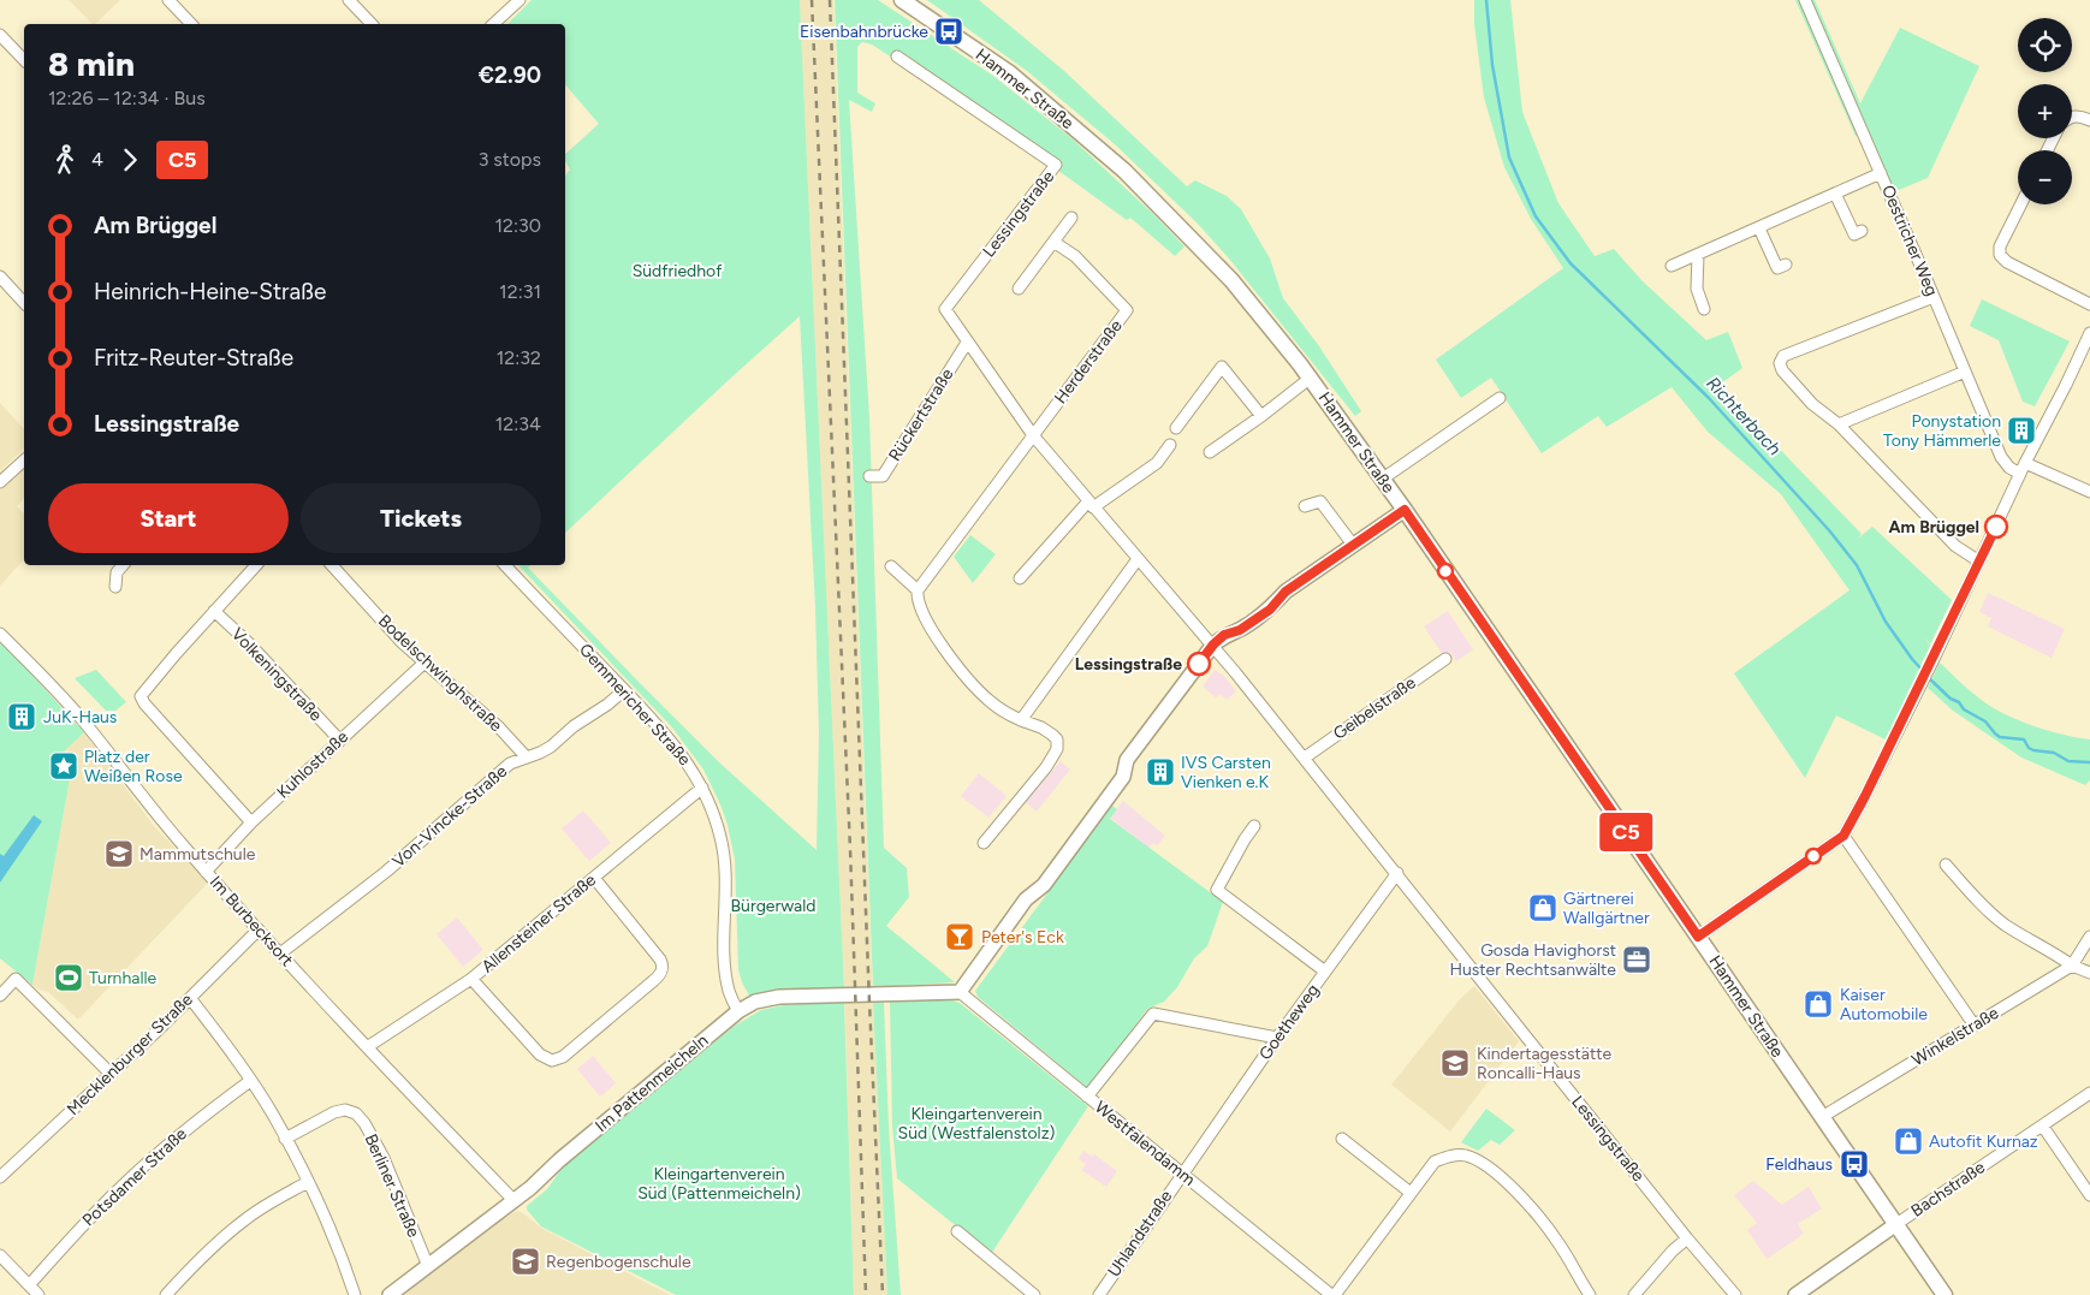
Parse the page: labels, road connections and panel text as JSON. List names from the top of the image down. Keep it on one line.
{"streets":{"main road":["Hammer Straße"],"street":["Lessingstraße","Oestricher Weg","Herderstraße","Rückertstraße","Bodelschwinghstraße","Volkeningstraße","Gemmericher Straße","Geibelstraße","Kuhlostraße","Von-Vincke-Straße","Im Burbecksort","Allensteiner Straße","Goetheweg","Winkelstraße","Mecklenburger Straße","Im Pattenmeicheln","Westfalendamm","Potsdamer Straße","Berliner Straße","Bachstraße","Uhlandstraße"]},"crossings":[["Hammer Straße","Winkelstraße"],["Hammer Straße","Bachstraße"],["Lessingstraße","Herderstraße"],["Lessingstraße","Rückertstraße"],["Lessingstraße","Geibelstraße"],["Lessingstraße","Goetheweg"],["Bodelschwinghstraße","Kuhlostraße"],["Bodelschwinghstraße","Von-Vincke-Straße"],["Volkeningstraße","Kuhlostraße"],["Gemmericher Straße","Von-Vincke-Straße"],["Gemmericher Straße","Allensteiner Straße"],["Gemmericher Straße","Im Pattenmeicheln"],["Kuhlostraße","Im Burbecksort"],["Von-Vincke-Straße","Im Burbecksort"],["Im Burbecksort","Allensteiner Straße"],["Im Burbecksort","Mecklenburger Straße"],["Im Burbecksort","Im Pattenmeicheln"],["Goetheweg","Westfalendamm"],["Goetheweg","Uhlandstraße"],["Im Pattenmeicheln","Westfalendamm"],["Im Pattenmeicheln","Berliner Straße"],["Westfalendamm","Uhlandstraße"]],"water":["Richterbach"],"parks":["Südfriedhof","Bürgerwald","Kleingartenverein Süd (Westfalenstolz)","Kleingartenverein Süd (Pattenmeicheln)"],"places":{"bus stop":["Eisenbahnbrücke","Feldhaus"],"building":["Ponystation Tony Hämmerle","JuK-Haus","IVS Carsten Vienken e.K"],"other":["Am Brüggel","Lessingstraße"],"place":["Platz der Weißen Rose"],"school or university":["Mammutschule","Kindertagesstätte Roncalli-Haus","Regenbogenschule"],"shop":["Gärtnerei Wallgärtner","Kaiser Automobile","Autofit Kurnaz"],"bar":["Peter's Eck"],"office":["Gosda Havighorst Huster Rechtsanwälte"],"sports":["Turnhalle"]},"lines":["bus line C5"],"page":{"on_map":"C5","map_buttons":["+","−"],"heading":["8 min","12:26 – 12:34 · Bus","€2.90"],"legs":["4","C5","3 stops"],"list":[{"name":"Am Brüggel","value":"12:30"},{"name":"Heinrich-Heine-Straße","value":"12:31"},{"name":"Fritz-Reuter-Straße","value":"12:32"},{"name":"Lessingstraße","value":"12:34"}],"buttons":["Start","Tickets"]}}
